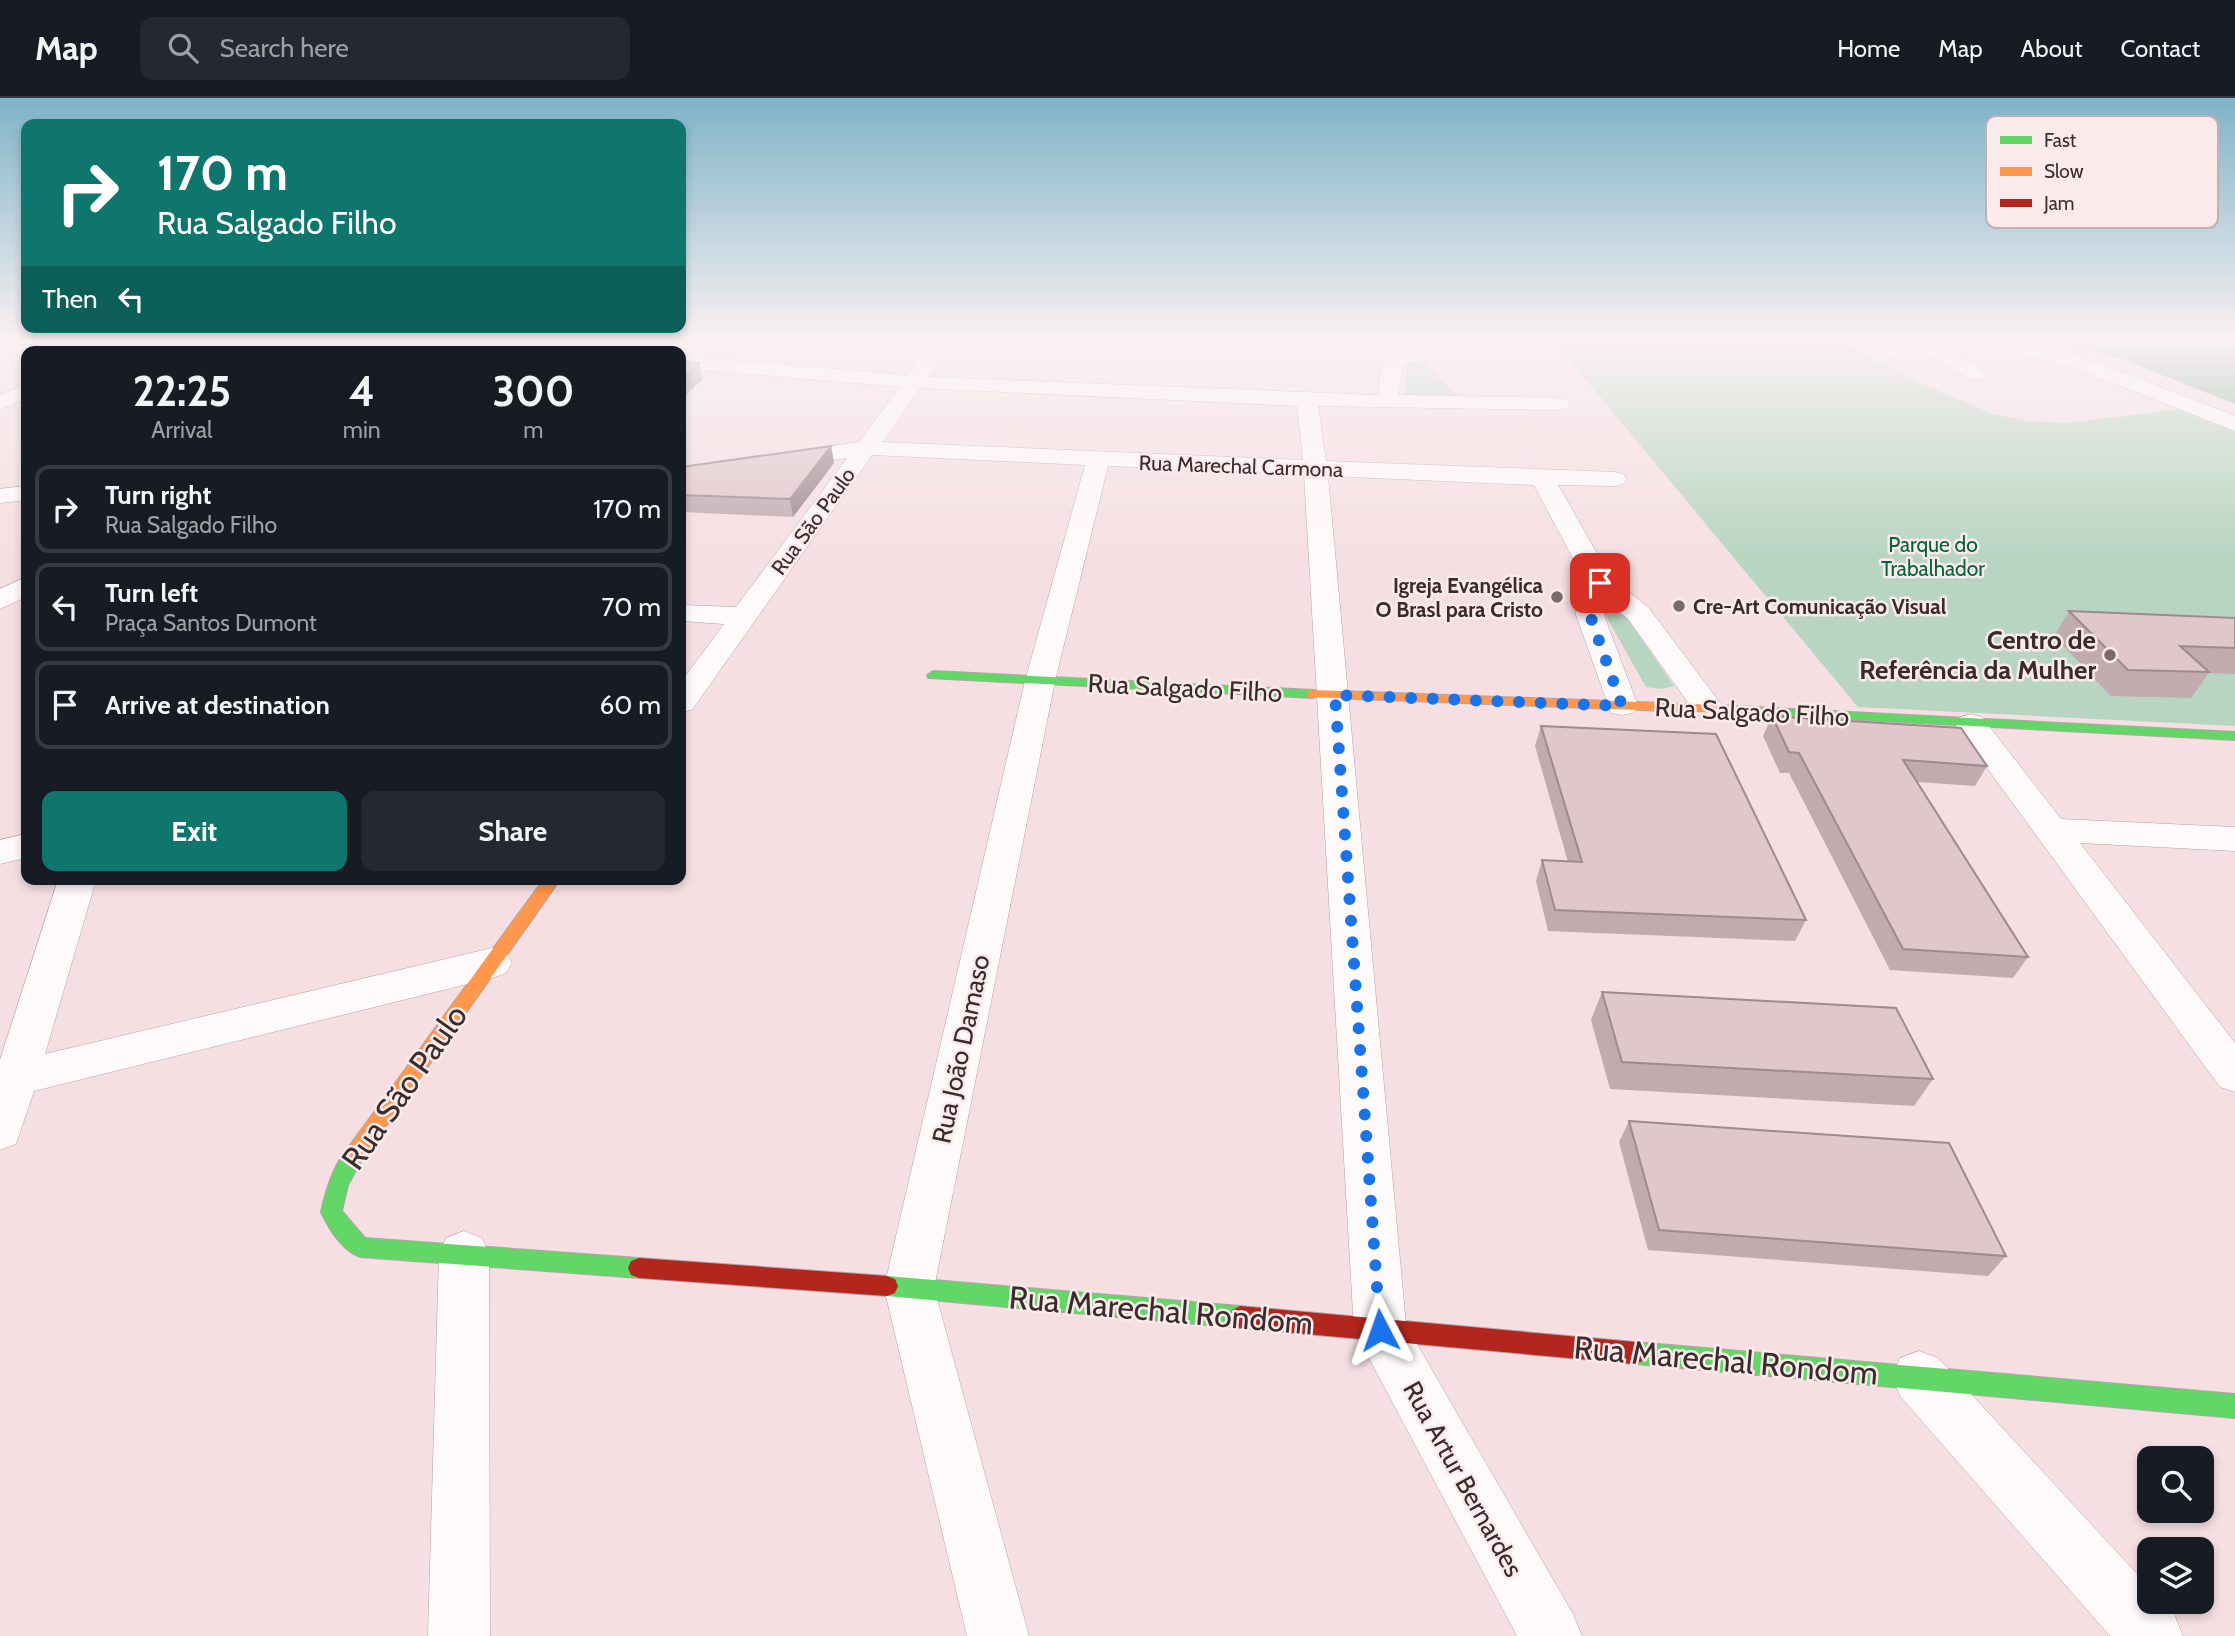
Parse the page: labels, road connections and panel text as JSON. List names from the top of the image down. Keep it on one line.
{"streets":{"street":["Rua Marechal Carmona","Rua São Paulo","Rua Salgado Filho","Rua João Damaso","Rua Marechal Rondom","Rua Artur Bernardes"]},"crossings":[["Rua Marechal Carmona","Rua São Paulo"],["Rua Marechal Carmona","Rua João Damaso"],["Rua Marechal Carmona","Rua Artur Bernardes"],["Rua São Paulo","Rua Marechal Rondom"],["Rua Salgado Filho","Rua João Damaso"],["Rua Salgado Filho","Rua Artur Bernardes"],["Rua João Damaso","Rua Marechal Rondom"],["Rua Marechal Rondom","Rua Artur Bernardes"]],"parks":["Parque do Trabalhador"],"places":["Igreja Evangélica O Brasl para Cristo","Cre-Art Comunicação Visual","Centro de Referência da Mulher"],"legend":["Fast","Slow","Jam"],"page":{"header":"Map","search":"Search here","nav":["Home","Map","About","Contact"],"turn":["170 m","Rua Salgado Filho"],"then":"Then","eta":["22:25","Arrival","4","min","300","m"],"list":[{"name":"Turn right","note":"Rua Salgado Filho","value":"170 m"},{"name":"Turn left","note":"Praça Santos Dumont","value":"70 m"},{"name":"Arrive at destination","value":"60 m"}],"buttons":["Exit","Share"]}}
